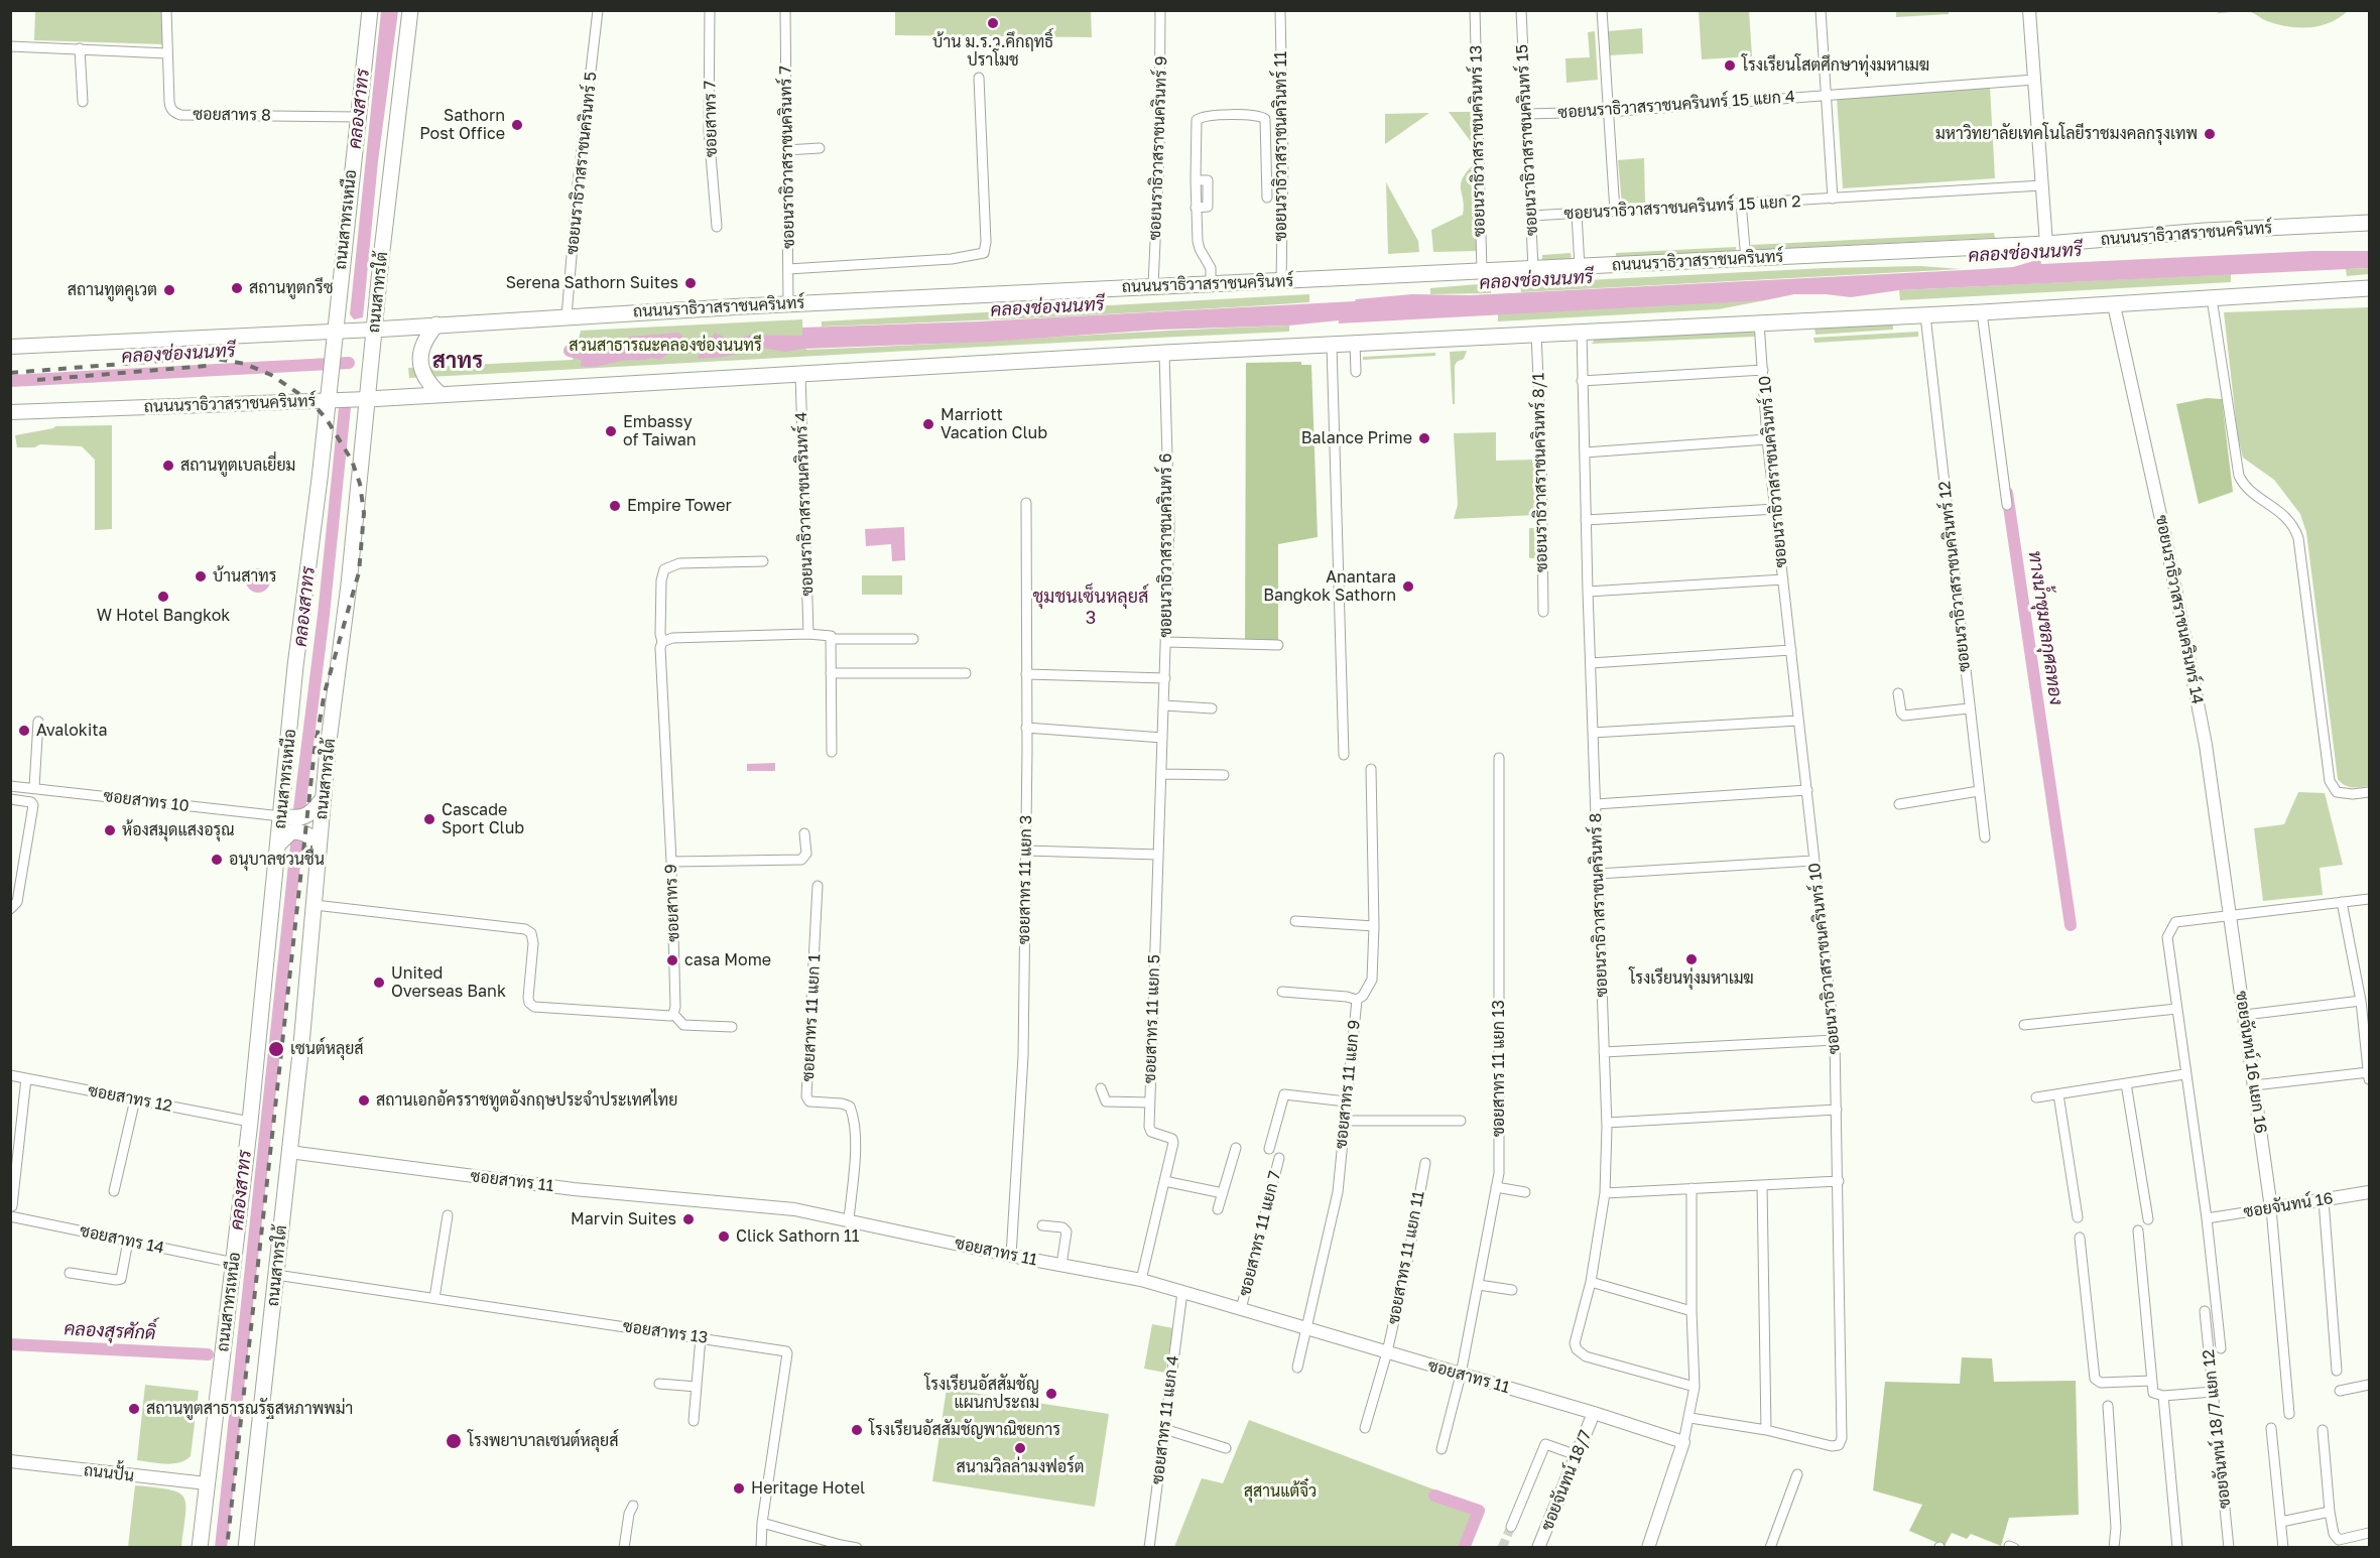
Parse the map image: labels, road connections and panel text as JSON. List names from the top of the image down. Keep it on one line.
{"streets":{"main road":["ถนนสาทรเหนือ","ถนนนราธิวาสราชนครินทร์","ถนนสาทรใต้"],"street":["ซอยนราธิวาสราชนครินทร์ 15 แยก 4","ซอยสาทร 8","ซอยสาทร 7","ซอยนราธิวาสราชนครินทร์ 15","ซอยนราธิวาสราชนครินทร์ 13","ซอยนราธิวาสราชนครินทร์ 11","ซอยนราธิวาสราชนครินทร์ 9","ซอยนราธิวาสราชนครินทร์ 7","ซอยนราธิวาสราชนครินทร์ 5","ซอยนราธิวาสราชนครินทร์ 15 แยก 2","ซอยนราธิวาสราชนครินทร์ 10","ซอยนราธิวาสราชนครินทร์ 8/1","ซอยนราธิวาสราชนครินทร์ 4","ซอยนราธิวาสราชนครินทร์ 6","ซอยนราธิวาสราชนครินทร์ 12","ซอยนราธิวาสราชนครินทร์ 14","ซอยสาทร 10","ซอยสาทร 11 แยก 3","ซอยสาทร 9","ซอยนราธิวาสราชนครินทร์ 8","ซอยสาทร 11 แยก 1","ซอยสาทร 11 แยก 5","ซอยจันทน์ 16 แยก 16","ซอยสาทร 11 แยก 13","ซอยสาทร 11 แยก 9","ซอยสาทร 12","ซอยสาทร 11","ซอยจันทน์ 16","ซอยสาทร 11 แยก 7","ซอยสาทร 14","ซอยสาทร 11 แยก 11","ซอยสาทร 13","ซอยสาทร 11 แยก 4","ซอยจันทน์ 18/7 แยก 12","ถนนปั้น","ซอยจันทน์ 18/7"]},"crossings":[["ซอยนราธิวาสราชนครินทร์ 15 แยก 4","ซอยนราธิวาสราชนครินทร์ 15"],["ซอยสาทร 8","ถนนสาทรเหนือ"],["ซอยนราธิวาสราชนครินทร์ 15","ซอยนราธิวาสราชนครินทร์ 15 แยก 2"],["ซอยนราธิวาสราชนครินทร์ 15","ถนนนราธิวาสราชนครินทร์"],["ซอยนราธิวาสราชนครินทร์ 13","ถนนนราธิวาสราชนครินทร์"],["ซอยนราธิวาสราชนครินทร์ 11","ถนนนราธิวาสราชนครินทร์"],["ซอยนราธิวาสราชนครินทร์ 9","ถนนนราธิวาสราชนครินทร์"],["ซอยนราธิวาสราชนครินทร์ 7","ถนนนราธิวาสราชนครินทร์"],["ซอยนราธิวาสราชนครินทร์ 5","ถนนนราธิวาสราชนครินทร์"],["ถนนสาทรเหนือ","ถนนนราธิวาสราชนครินทร์"],["ถนนสาทรเหนือ","ซอยสาทร 10"],["ถนนสาทรเหนือ","ซอยสาทร 12"],["ถนนสาทรเหนือ","ซอยสาทร 14"],["ถนนสาทรเหนือ","ถนนปั้น"],["ถนนนราธิวาสราชนครินทร์","ถนนสาทรใต้"],["ถนนนราธิวาสราชนครินทร์","ซอยนราธิวาสราชนครินทร์ 10"],["ถนนนราธิวาสราชนครินทร์","ซอยนราธิวาสราชนครินทร์ 8/1"],["ถนนนราธิวาสราชนครินทร์","ซอยนราธิวาสราชนครินทร์ 4"],["ถนนนราธิวาสราชนครินทร์","ซอยนราธิวาสราชนครินทร์ 6"],["ถนนนราธิวาสราชนครินทร์","ซอยนราธิวาสราชนครินทร์ 12"],["ถนนนราธิวาสราชนครินทร์","ซอยนราธิวาสราชนครินทร์ 14"],["ถนนนราธิวาสราชนครินทร์","ซอยนราธิวาสราชนครินทร์ 8"],["ถนนสาทรใต้","ซอยสาทร 11"],["ถนนสาทรใต้","ซอยสาทร 13"],["ซอยนราธิวาสราชนครินทร์ 6","ซอยสาทร 11 แยก 5"],["ซอยนราธิวาสราชนครินทร์ 14","ซอยจันทน์ 16 แยก 16"],["ซอยสาทร 11 แยก 3","ซอยสาทร 11"],["ซอยสาทร 11 แยก 1","ซอยสาทร 11"],["ซอยสาทร 11 แยก 5","ซอยสาทร 11"],["ซอยจันทน์ 16 แยก 16","ซอยจันทน์ 16"],["ซอยสาทร 11 แยก 13","ซอยสาทร 11"],["ซอยสาทร 11 แยก 9","ซอยสาทร 11"],["ซอยสาทร 11","ซอยสาทร 11 แยก 7"],["ซอยสาทร 11","ซอยสาทร 11 แยก 11"],["ซอยสาทร 11","ซอยสาทร 11 แยก 4"],["ซอยสาทร 11","ซอยจันทน์ 18/7"]],"districts":["สาทร","ชุมชนเซ็นหลุยส์ 3"],"water":["คลองสาทร","คลองช่องนนทรี","ทางน้ำชุมชลกุศลทอง","คลองสุรศักดิ์"],"parks":["สวนสาธารณะคลองช่องนนทรี","สุสานแต้จิ๋ว"],"places":["บ้าน ม.ร.ว.คึกฤทธิ์ ปราโมช","โรงเรียนโสตศึกษาทุ่งมหาเมฆ","Sathorn Post Office","มหาวิทยาลัยเทคโนโลยีราชมงคลกรุงเทพ","Serena Sathorn Suites","สถานทูตกรีซ","สถานทูตคูเวต","Marriott Vacation Club","Embassy of Taiwan","Balance Prime","สถานทูตเบลเยี่ยม","Empire Tower","บ้านสาทร","Anantara Bangkok Sathorn","W Hotel Bangkok","Avalokita","Cascade Sport Club","ห้องสมุดแสงอรุณ","อนุบาลชวนชื่น","โรงเรียนทุ่งมหาเมฆ","casa Mome","United Overseas Bank","เซนต์หลุยส์","สถานเอกอัครราชทูตอังกฤษประจำประเทศไทย","Marvin Suites","Click Sathorn 11","โรงเรียนอัสสัมชัญ แผนกประถม","สถานทูตสาธารณรัฐสหภาพพม่า","โรงเรียนอัสสัมชัญพาณิชยการ","โรงพยาบาลเซนต์หลุยส์","สนามวิลล่ามงฟอร์ต","Heritage Hotel"]}
